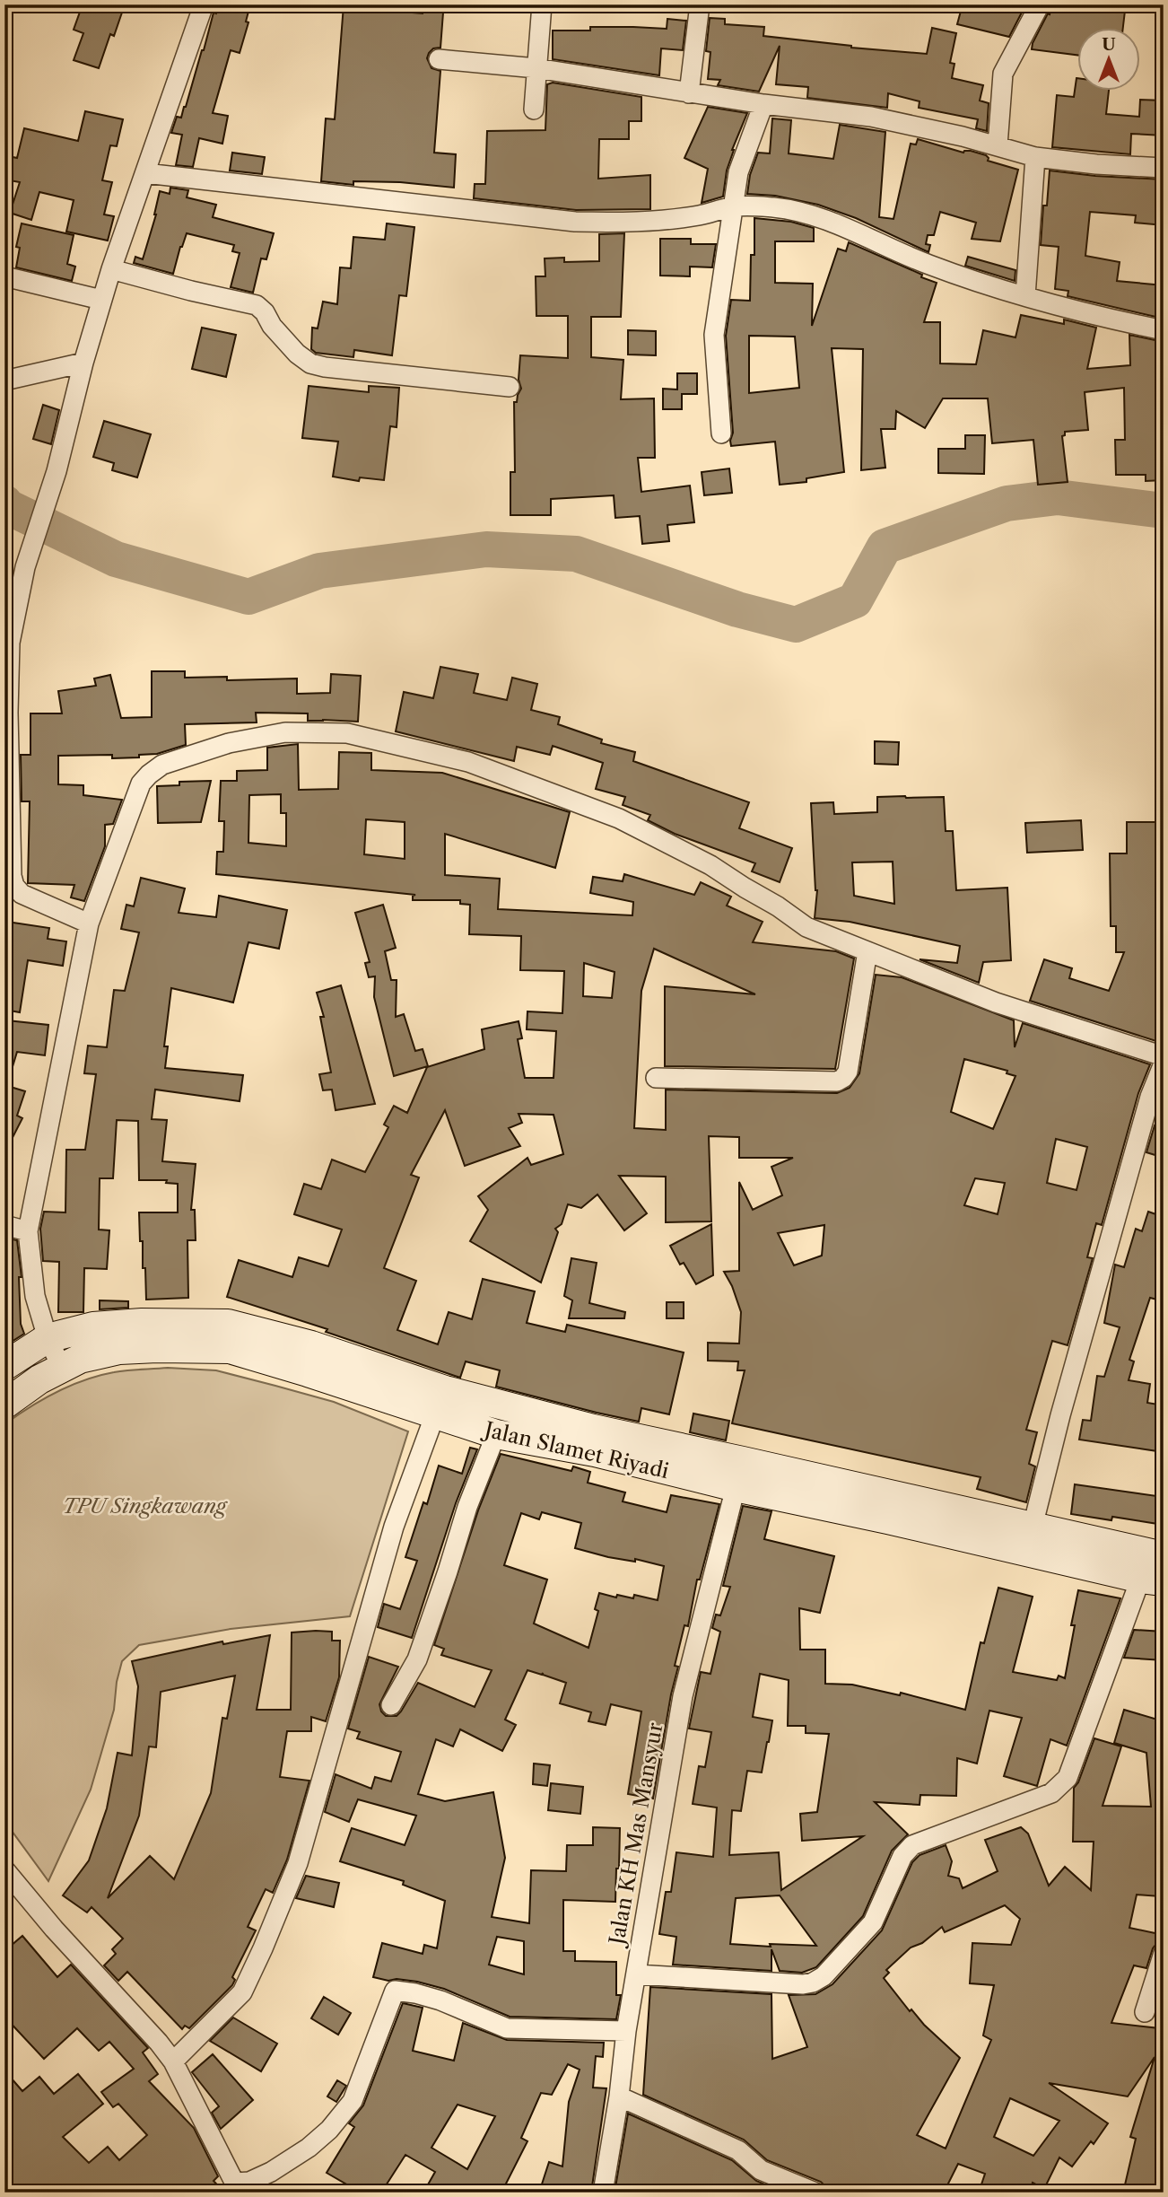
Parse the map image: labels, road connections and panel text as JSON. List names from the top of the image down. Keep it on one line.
{"streets":{"main road":["Jalan Slamet Riyadi"],"street":["Jalan KH Mas Mansyur"]},"crossings":[["Jalan Slamet Riyadi","Jalan KH Mas Mansyur"]],"parks":["TPU Singkawang"],"north":"top"}
